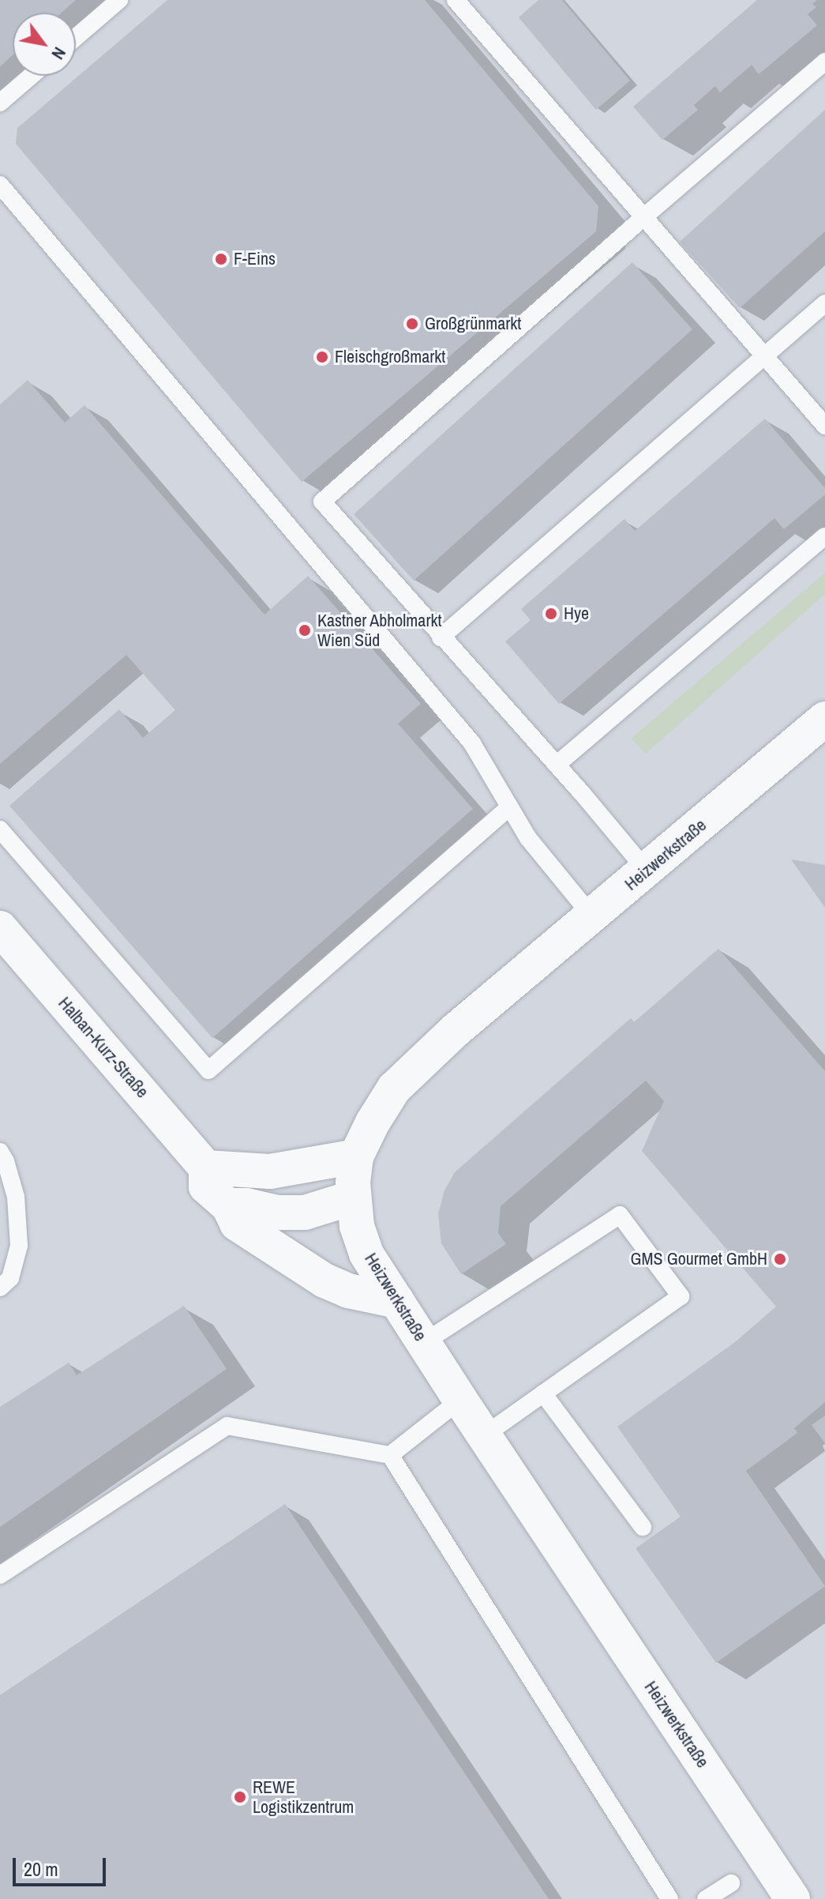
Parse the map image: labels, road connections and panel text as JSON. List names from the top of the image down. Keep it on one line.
{"streets":{"street":["Heizwerkstraße","Halban-Kurz-Straße"]},"crossings":[["Heizwerkstraße","Halban-Kurz-Straße"]],"places":["F-Eins","Großgrünmarkt","Fleischgroßmarkt","Hye","Kastner Abholmarkt Wien Süd","GMS Gourmet GmbH","REWE Logistikzentrum"],"scale_bar":"20 m","north":"bottom right"}
